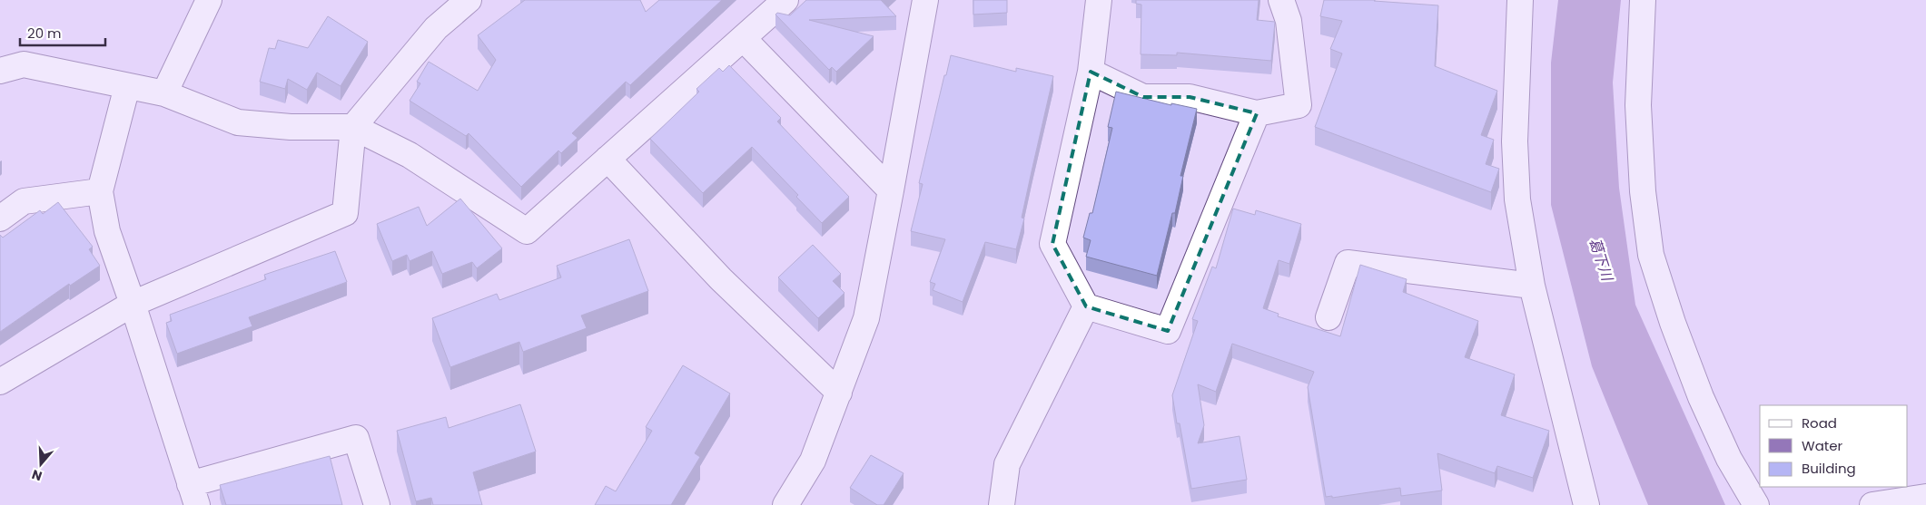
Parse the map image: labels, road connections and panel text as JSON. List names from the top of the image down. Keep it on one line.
{"water":["葛下川"],"legend":["Road","Water","Building"],"scale_bar":"20 m","north":"bottom"}
